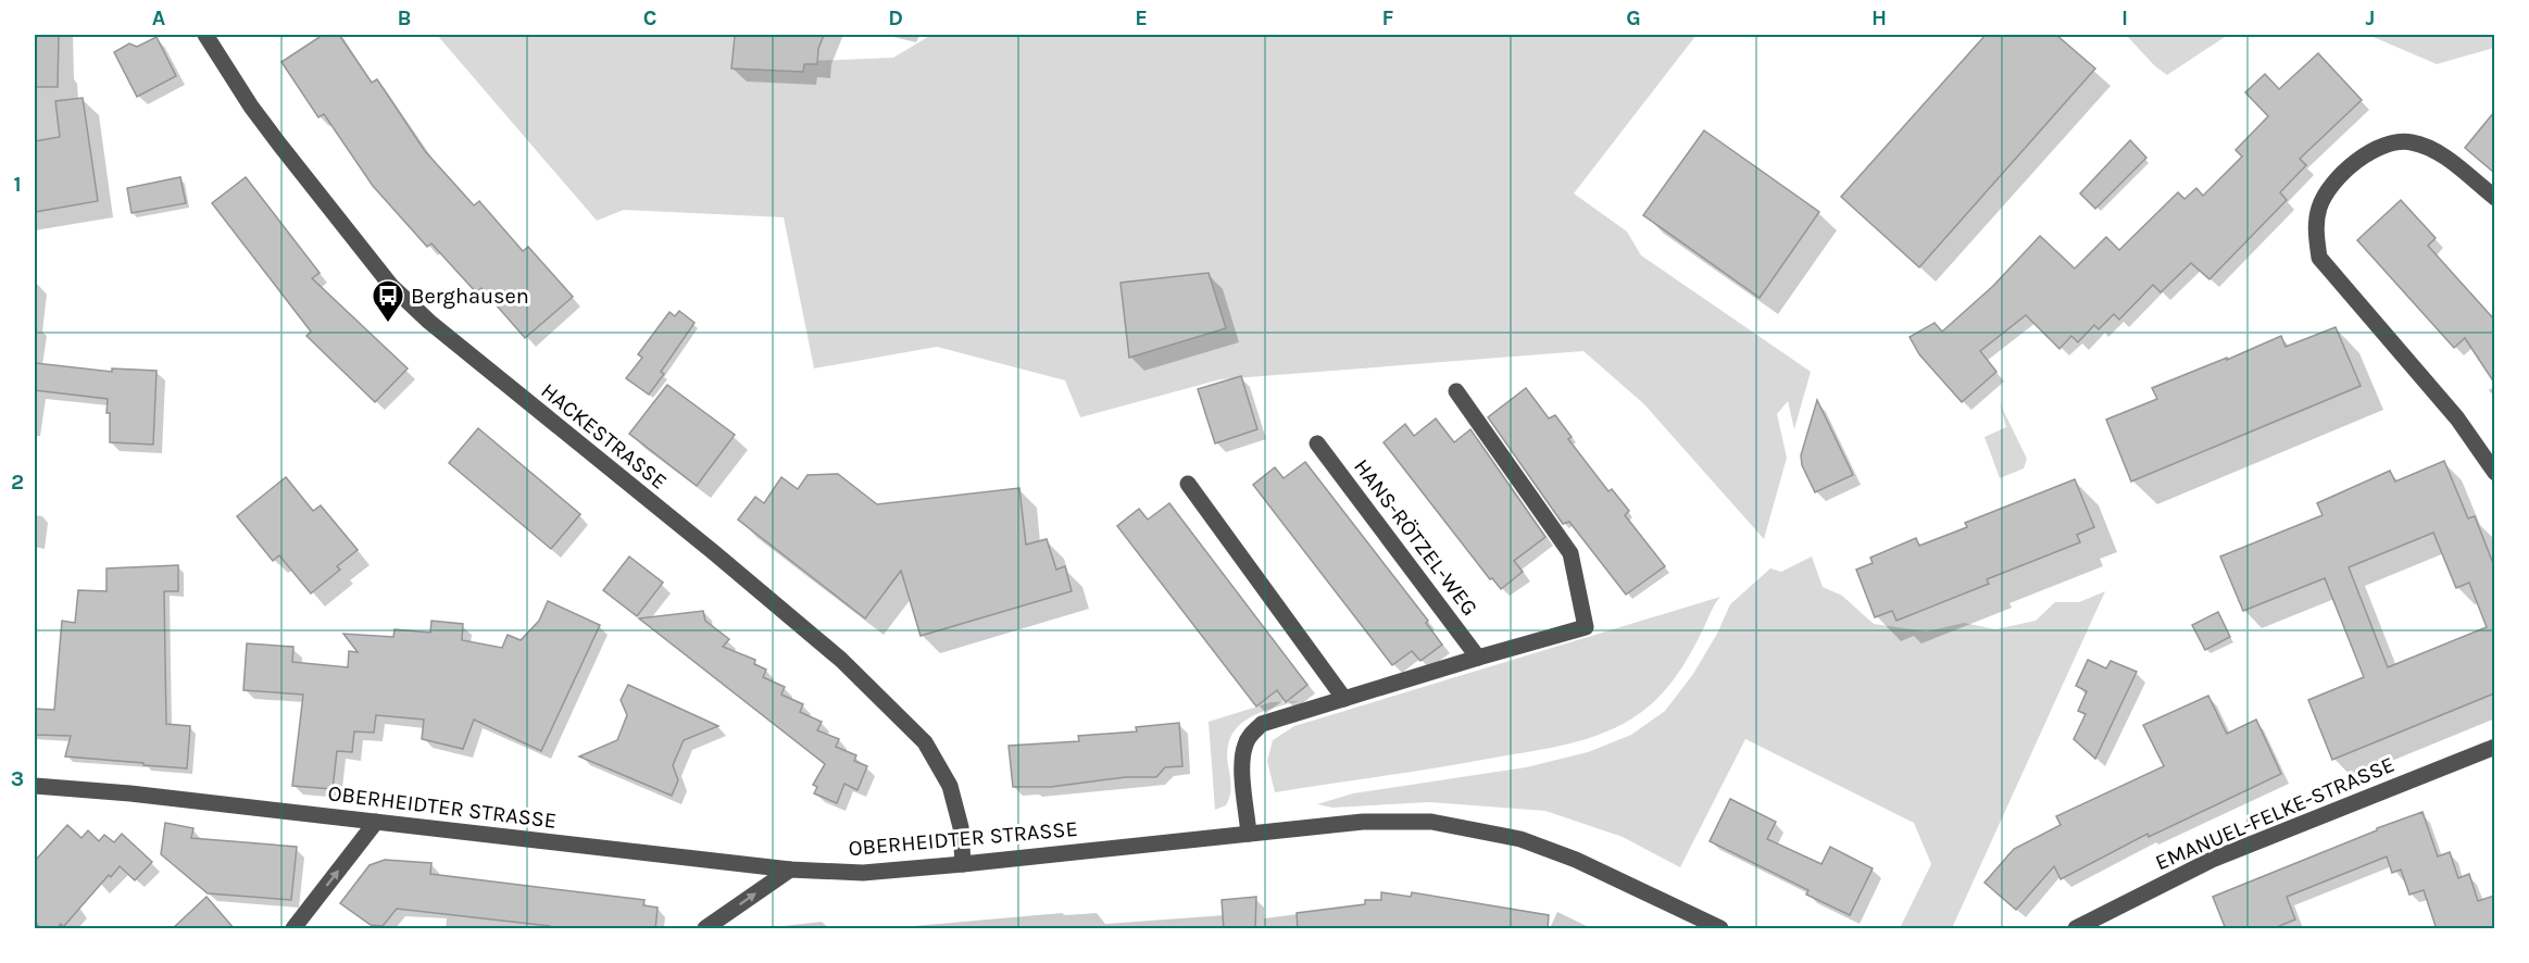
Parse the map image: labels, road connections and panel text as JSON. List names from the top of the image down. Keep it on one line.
{"streets":{"street":["HACKESTRASSE","HANS-RÖTZEL-WEG","OBERHEIDTER STRASSE","EMANUEL-FELKE-STRASSE"]},"crossings":[["HACKESTRASSE","OBERHEIDTER STRASSE"]],"places":{"bus stop":["Berghausen"]},"grid":{"columns":["A","B","C","D","E","F","G","H","I","J"],"rows":["1","2","3"]}}
